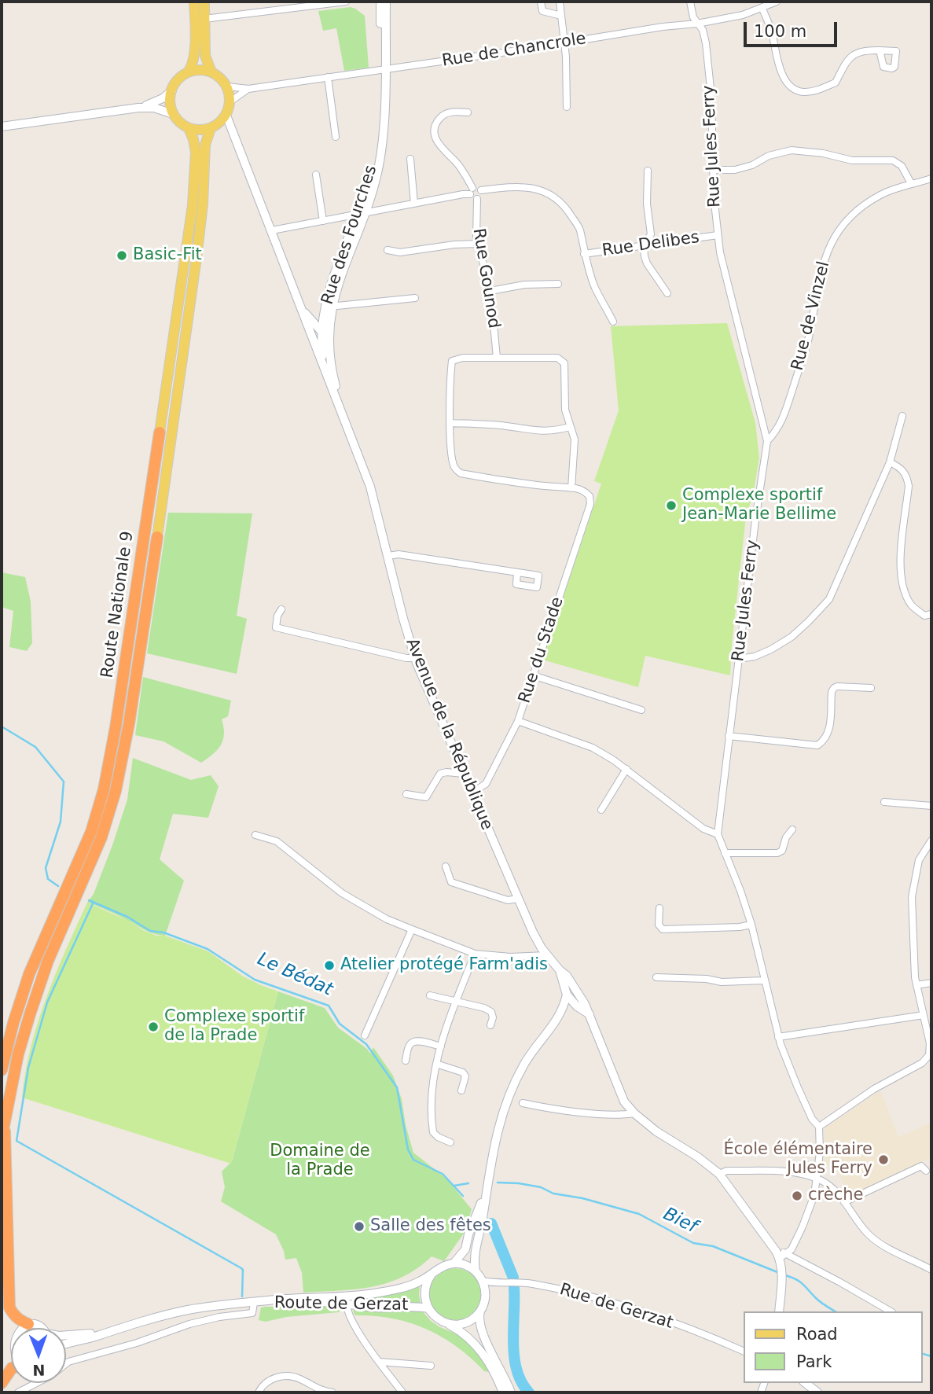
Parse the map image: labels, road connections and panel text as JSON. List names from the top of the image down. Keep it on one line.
{"streets":{"highway":["Route Nationale 9"],"street":["Rue de Chancrole","Rue Jules Ferry","Rue des Fourches","Rue Delibes","Rue Gounod","Rue de Vinzel","Rue du Stade","Avenue de la République","Route de Gerzat","Rue de Gerzat"]},"crossings":[["Rue de Chancrole","Rue Jules Ferry"],["Rue de Chancrole","Rue des Fourches"],["Rue de Chancrole","Route Nationale 9"],["Rue Jules Ferry","Rue Delibes"],["Rue Jules Ferry","Rue de Vinzel"],["Rue des Fourches","Avenue de la République"],["Rue du Stade","Avenue de la République"],["Route de Gerzat","Rue de Gerzat"]],"water":["Le Bédat","Bief"],"parks":["Domaine de la Prade"],"places":["Basic-Fit","Complexe sportif Jean-Marie Bellime","Atelier protégé Farm'adis","Complexe sportif de la Prade","École élémentaire Jules Ferry","crèche","Salle des fêtes"],"legend":["Road","Park"],"scale_bar":"100 m","north":"bottom"}
